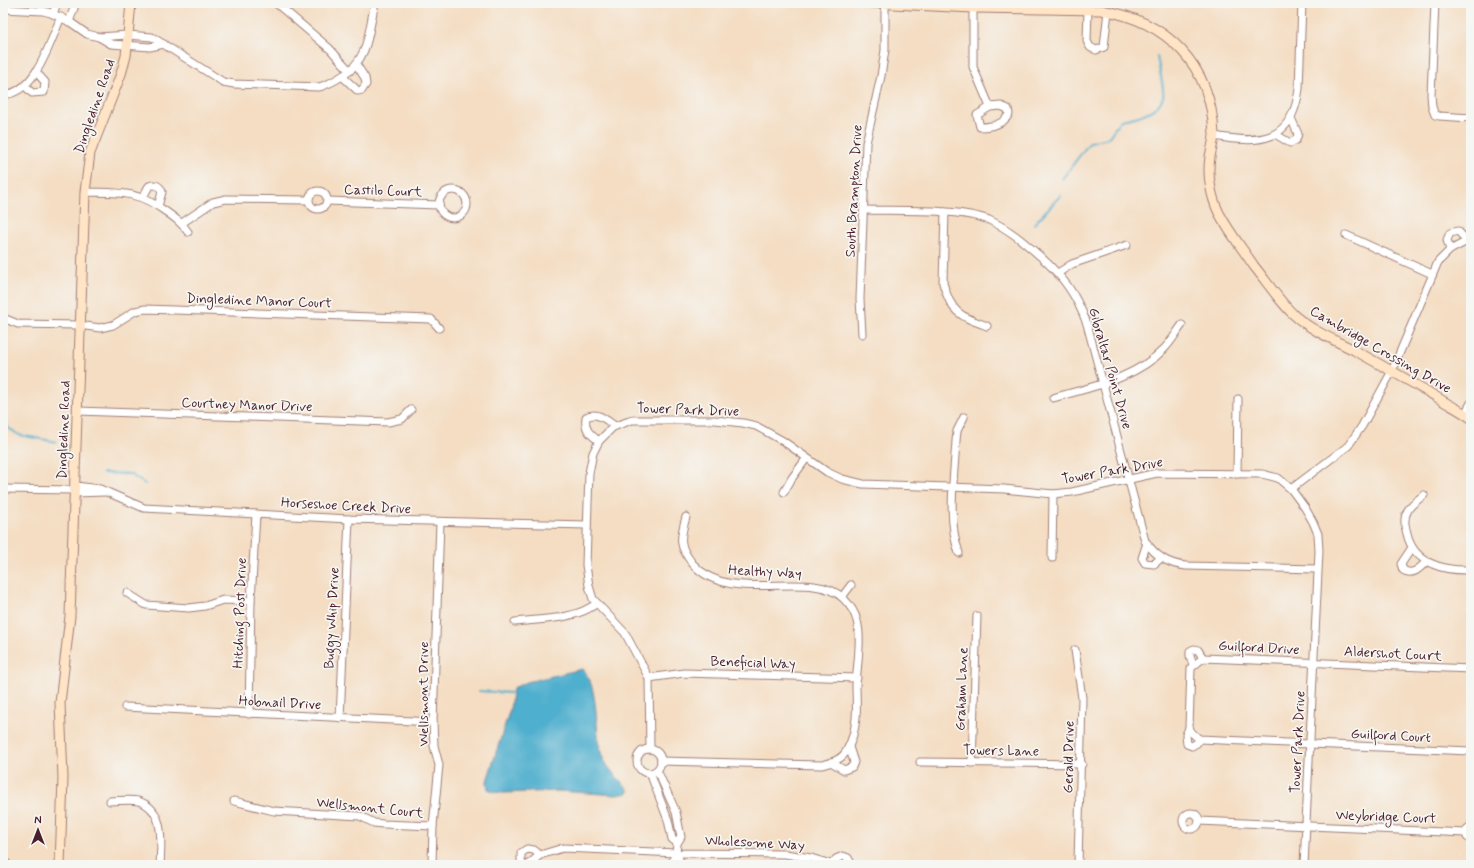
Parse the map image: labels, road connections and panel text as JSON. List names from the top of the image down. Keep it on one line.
{"streets":{"street":["Dingledine Road","Castilo Court","South Brampton Drive","Dingledine Manor Court","Cambridge Crossing Drive","Gibraltar Point Drive","Courtney Manor Drive","Tower Park Drive","Horseshoe Creek Drive","Healthy Way","Hitching Post Drive","Buggy Whip Drive","Guilford Drive","Aldershot Court","Beneficial Way","Graham Lane","Wellsmont Drive","Hobnail Drive","Guilford Court","Towers Lane","Gerald Drive","Wellsmont Court","Weybridge Court","Wholesome Way"]},"crossings":[["Dingledine Road","Dingledine Manor Court"],["Dingledine Road","Courtney Manor Drive"],["Dingledine Road","Horseshoe Creek Drive"],["South Brampton Drive","Cambridge Crossing Drive"],["South Brampton Drive","Gibraltar Point Drive"],["Gibraltar Point Drive","Tower Park Drive"],["Tower Park Drive","Horseshoe Creek Drive"],["Tower Park Drive","Healthy Way"],["Tower Park Drive","Guilford Drive"],["Tower Park Drive","Aldershot Court"],["Tower Park Drive","Beneficial Way"],["Tower Park Drive","Guilford Court"],["Tower Park Drive","Weybridge Court"],["Horseshoe Creek Drive","Hitching Post Drive"],["Horseshoe Creek Drive","Buggy Whip Drive"],["Horseshoe Creek Drive","Wellsmont Drive"],["Healthy Way","Beneficial Way"],["Hitching Post Drive","Hobnail Drive"],["Buggy Whip Drive","Hobnail Drive"],["Guilford Drive","Aldershot Court"],["Guilford Drive","Guilford Court"],["Graham Lane","Towers Lane"],["Wellsmont Drive","Hobnail Drive"],["Wellsmont Drive","Wellsmont Court"],["Towers Lane","Gerald Drive"]],"north":"top"}
